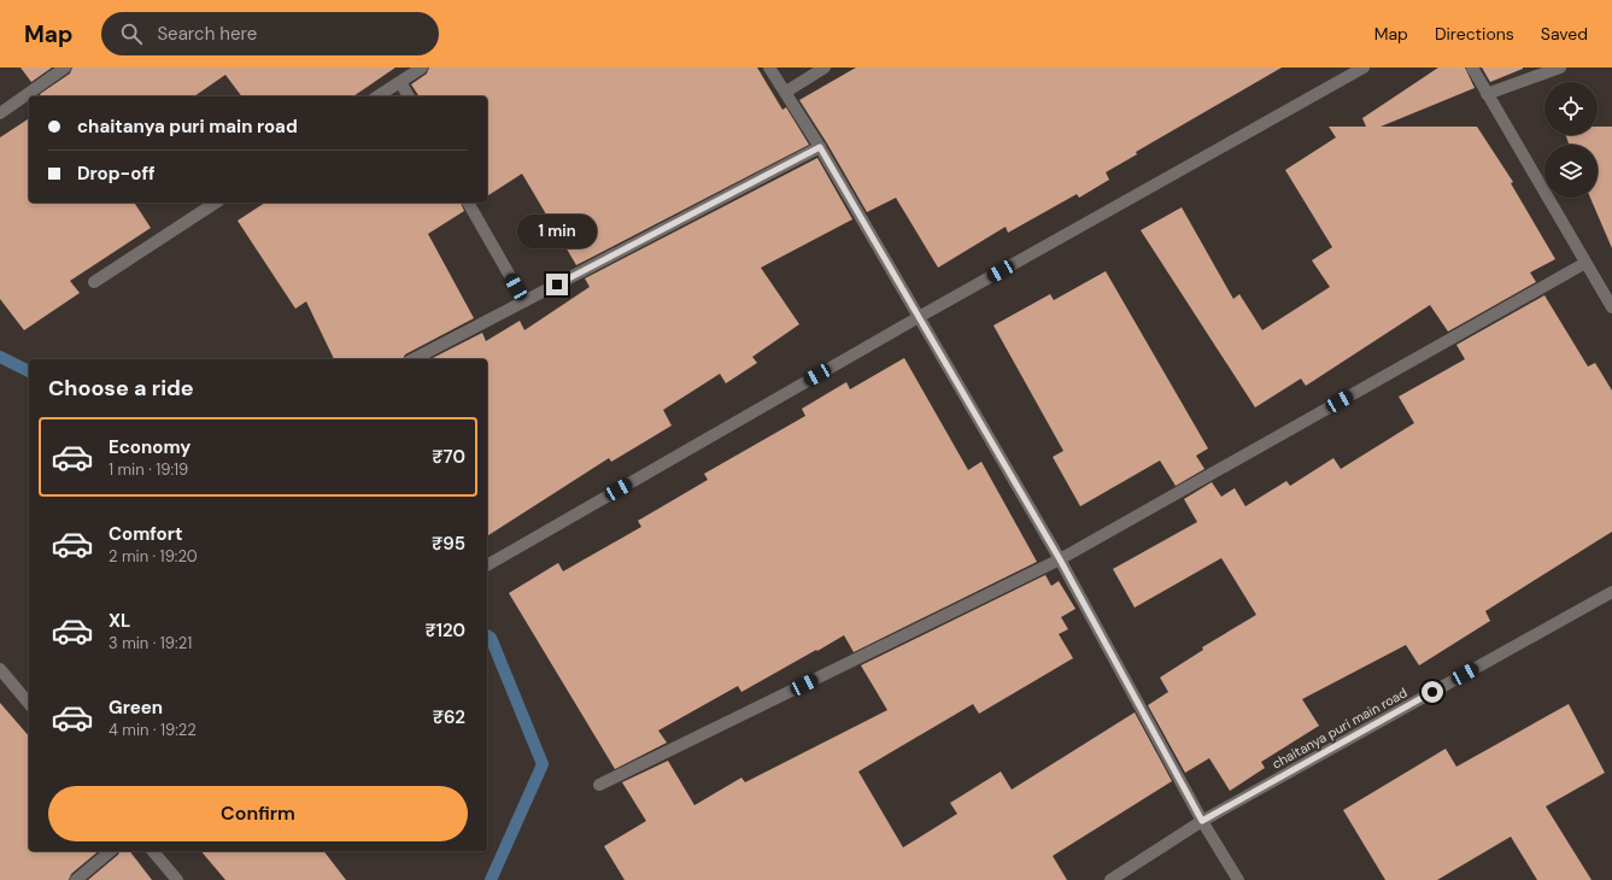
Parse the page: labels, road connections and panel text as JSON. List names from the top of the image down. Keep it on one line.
{"streets":{"street":["chaitanya puri main road"]},"page":{"header":"Map","search":"Search here","nav":["Map","Directions","Saved"],"banner":["chaitanya puri main road","Drop-off"],"bubble":"1 min","heading":"Choose a ride","list":[{"name":"Economy","note":"1 min · 19:19","value":"₹70"},{"name":"Comfort","note":"2 min · 19:20","value":"₹95"},{"name":"XL","note":"3 min · 19:21","value":"₹120"},{"name":"Green","note":"4 min · 19:22","value":"₹62"}],"buttons":"Confirm"}}
